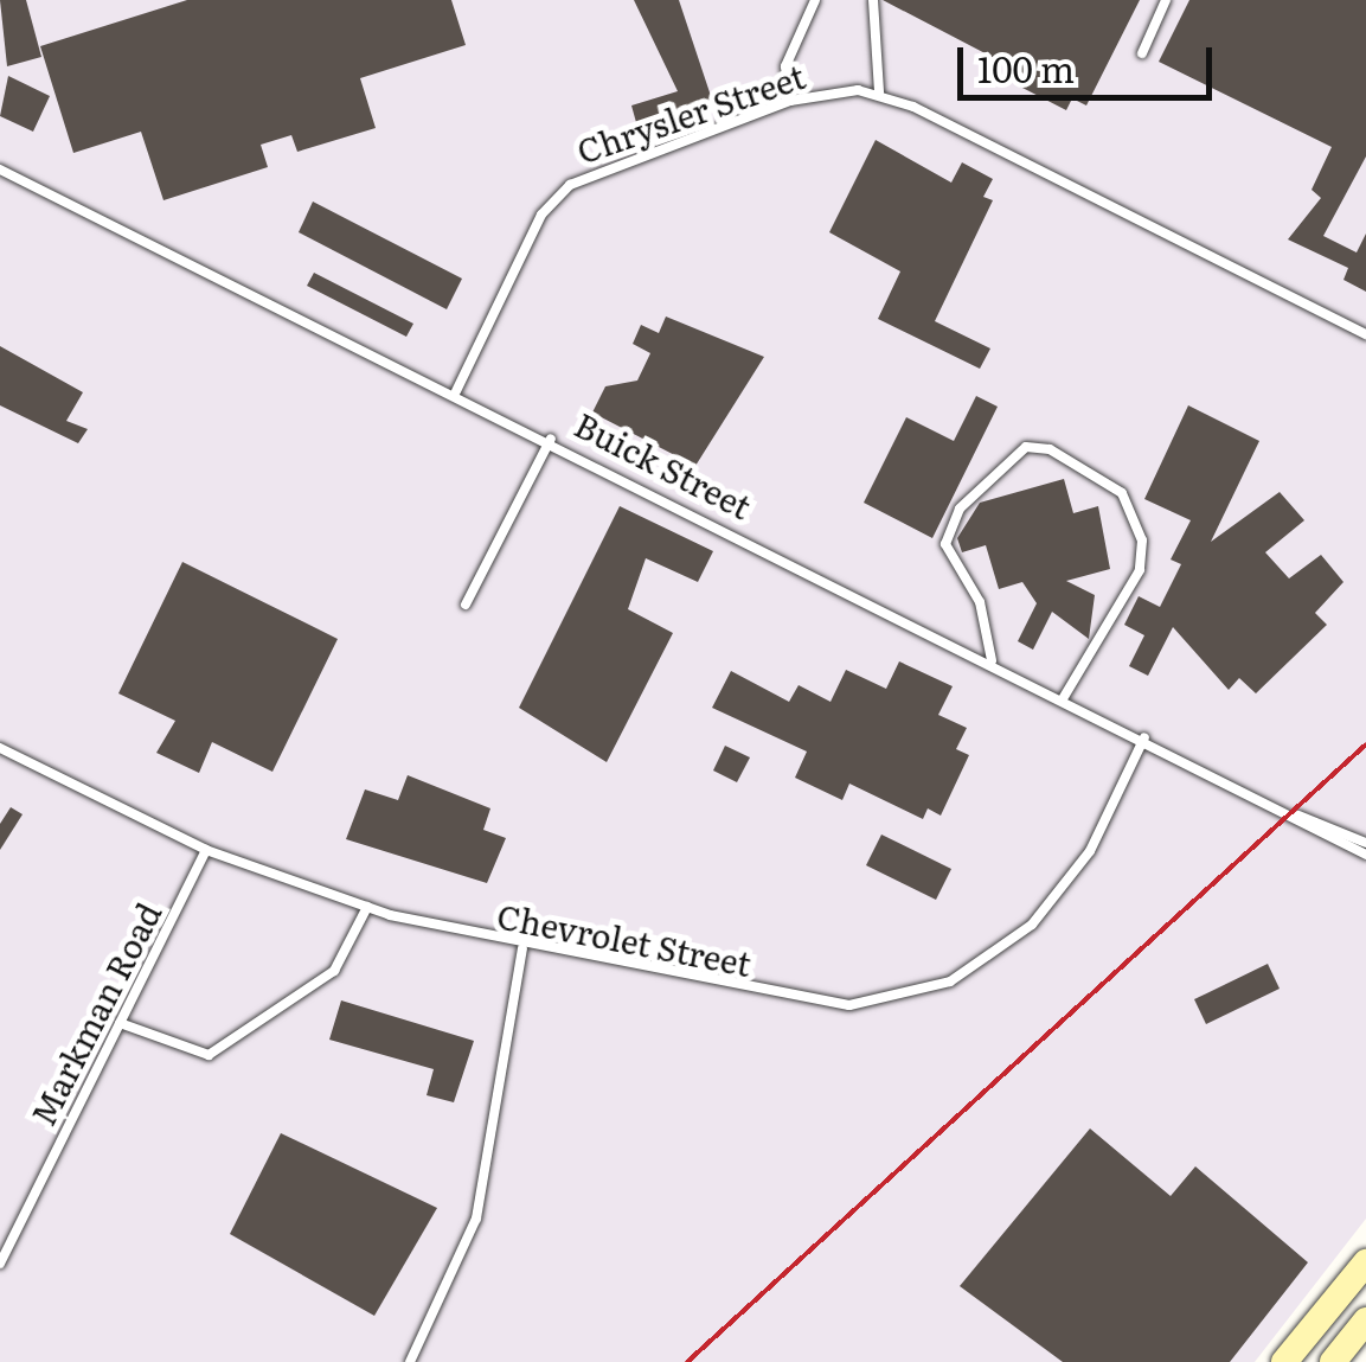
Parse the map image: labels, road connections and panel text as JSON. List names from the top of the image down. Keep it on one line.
{"streets":{"lane":["Chrysler Street","Buick Street","Chevrolet Street","Markman Road"]},"crossings":[["Chrysler Street","Buick Street"],["Buick Street","Chevrolet Street"],["Chevrolet Street","Markman Road"]],"scale_bar":"100 m"}
